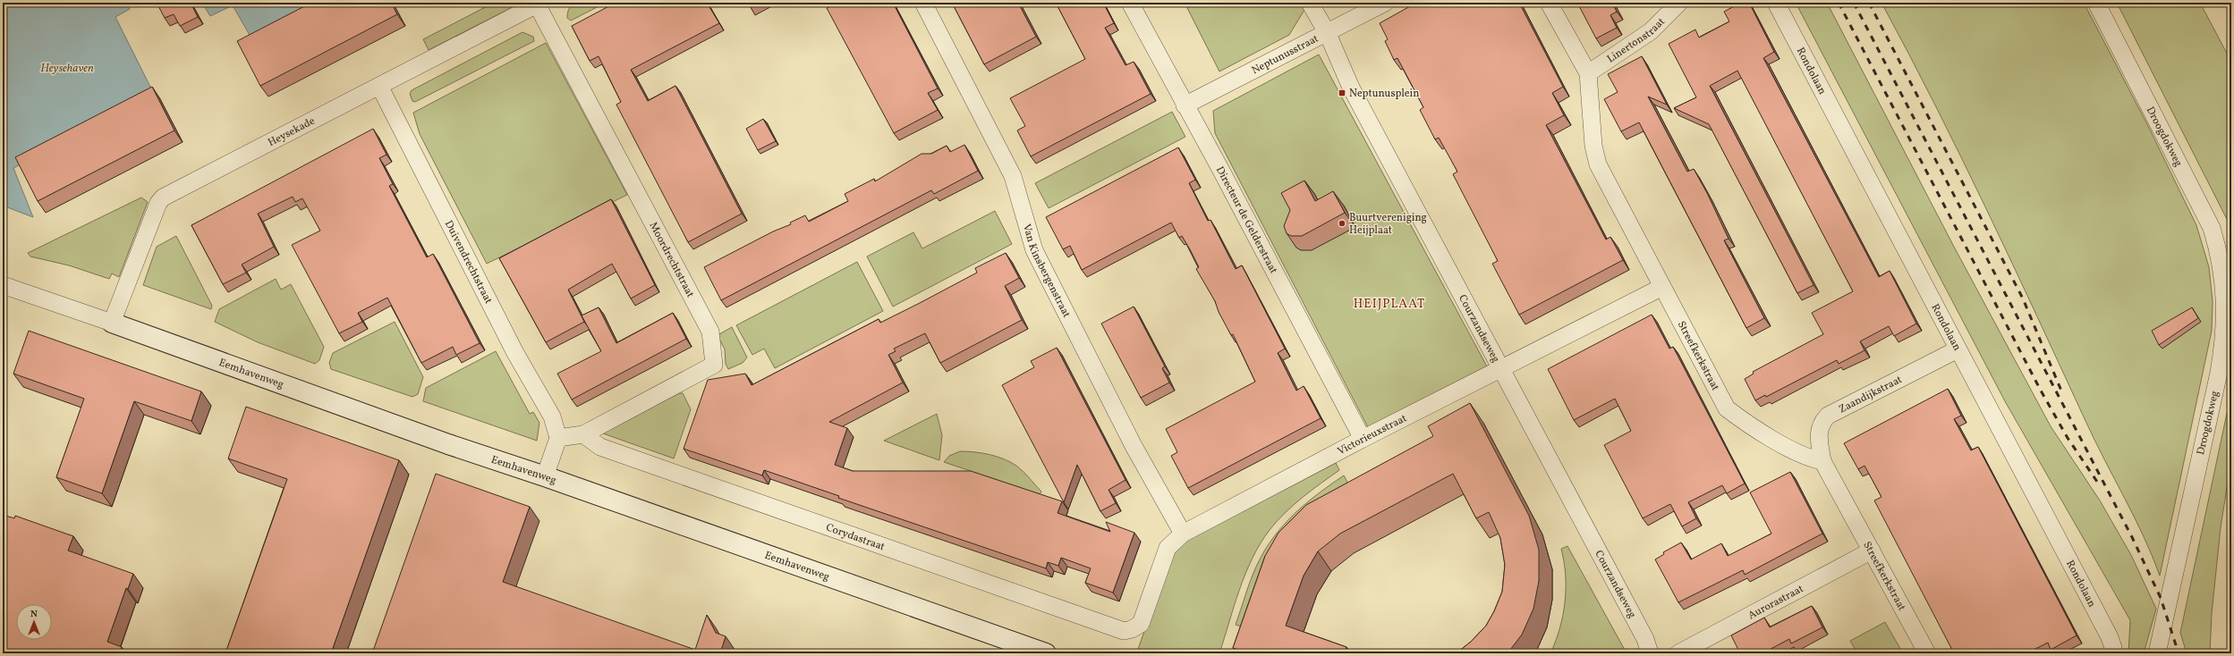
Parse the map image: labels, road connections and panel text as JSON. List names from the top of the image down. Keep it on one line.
{"streets":{"street":["Linertonstraat","Neptunusstraat","Rondolaan","Heysekade","Droogdokweg","Directeur de Gelderstraat","Moordrechtstraat","Duivendrechtstraat","Van Kinsbergenstraat","Courzandseweg","Streefkerkstraat","Eemhavenweg","Zaandijkstraat","Victorieuxstraat","Corydastraat","Aurorastraat"]},"crossings":[["Linertonstraat","Streefkerkstraat"],["Neptunusstraat","Directeur de Gelderstraat"],["Neptunusstraat","Courzandseweg"],["Rondolaan","Zaandijkstraat"],["Heysekade","Moordrechtstraat"],["Heysekade","Duivendrechtstraat"],["Heysekade","Eemhavenweg"],["Directeur de Gelderstraat","Victorieuxstraat"],["Moordrechtstraat","Duivendrechtstraat"],["Moordrechtstraat","Corydastraat"],["Van Kinsbergenstraat","Victorieuxstraat"],["Courzandseweg","Victorieuxstraat"],["Streefkerkstraat","Zaandijkstraat"],["Streefkerkstraat","Victorieuxstraat"],["Streefkerkstraat","Aurorastraat"],["Victorieuxstraat","Corydastraat"]],"districts":["HEIJPLAAT"],"water":["Heysehaven"],"places":{"transit":["Neptunusplein"],"other":["Buurtvereniging Heijplaat"]},"north":"top"}
